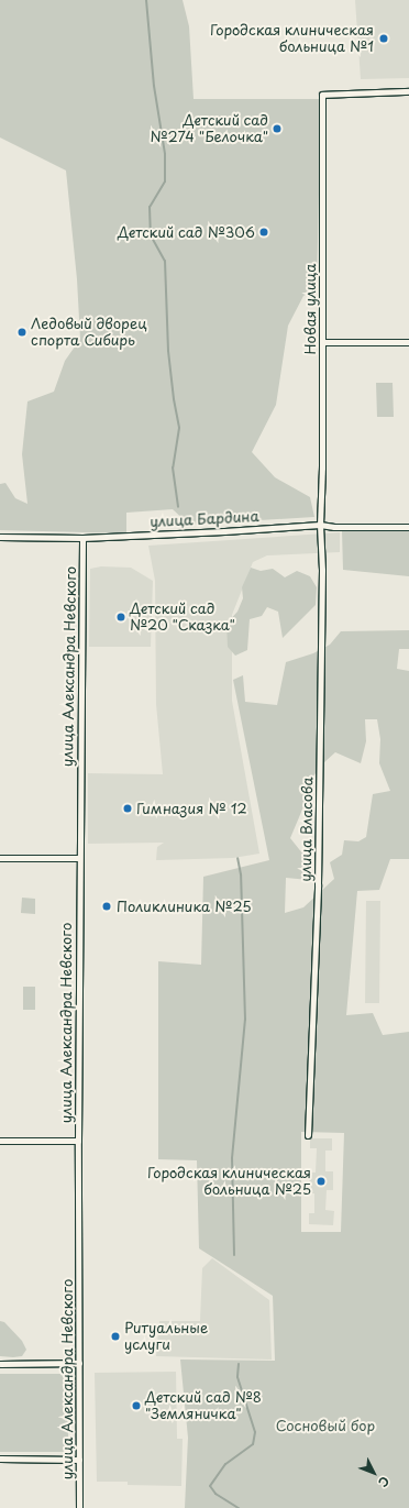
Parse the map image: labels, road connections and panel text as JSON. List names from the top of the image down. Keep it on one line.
{"streets":{"street":["Новая улица","улица Бардина","улица Александра Невского","улица Власова"]},"crossings":[["Новая улица","улица Бардина"],["Новая улица","улица Власова"],["улица Бардина","улица Александра Невского"],["улица Бардина","улица Власова"]],"parks":["Сосновый бор"],"places":["Городская клиническая больница №1","Детский сад №274 \"Белочка\"","Детский сад №306","Ледовый дворец спорта Сибирь","Детский сад №20 \"Сказка\"","Гимназия № 12","Поликлиника №25","Городская клиническая больница №25","Ритуальные услуги","Детский сад №8 \"Земляничка\""],"north":"bottom right"}
